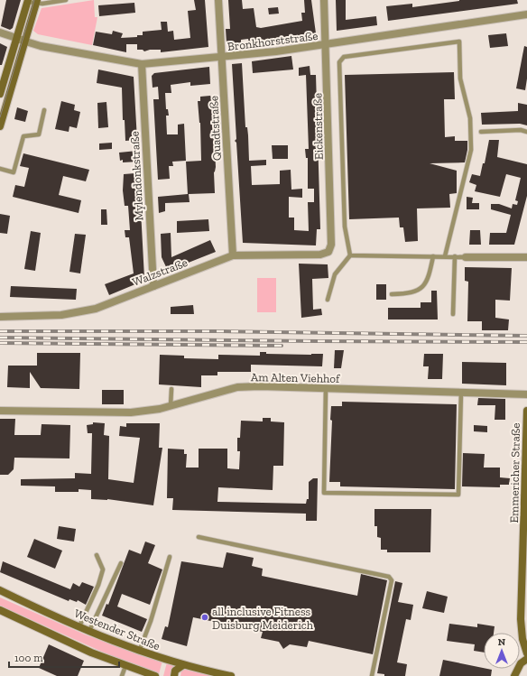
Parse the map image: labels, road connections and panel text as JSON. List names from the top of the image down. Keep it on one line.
{"streets":{"main road":["Emmericher Straße","Westender Straße"],"street":["Bronkhorststraße","Eickenstraße","Quadtstraße","Mylendonkstraße","Walzstraße","Am Alten Viehhof"]},"crossings":[["Bronkhorststraße","Eickenstraße"],["Bronkhorststraße","Quadtstraße"],["Bronkhorststraße","Mylendonkstraße"],["Eickenstraße","Walzstraße"],["Quadtstraße","Walzstraße"],["Mylendonkstraße","Walzstraße"]],"places":["all inclusive Fitness Duisburg Meiderich"],"scale_bar":"100 m","north":"top"}
